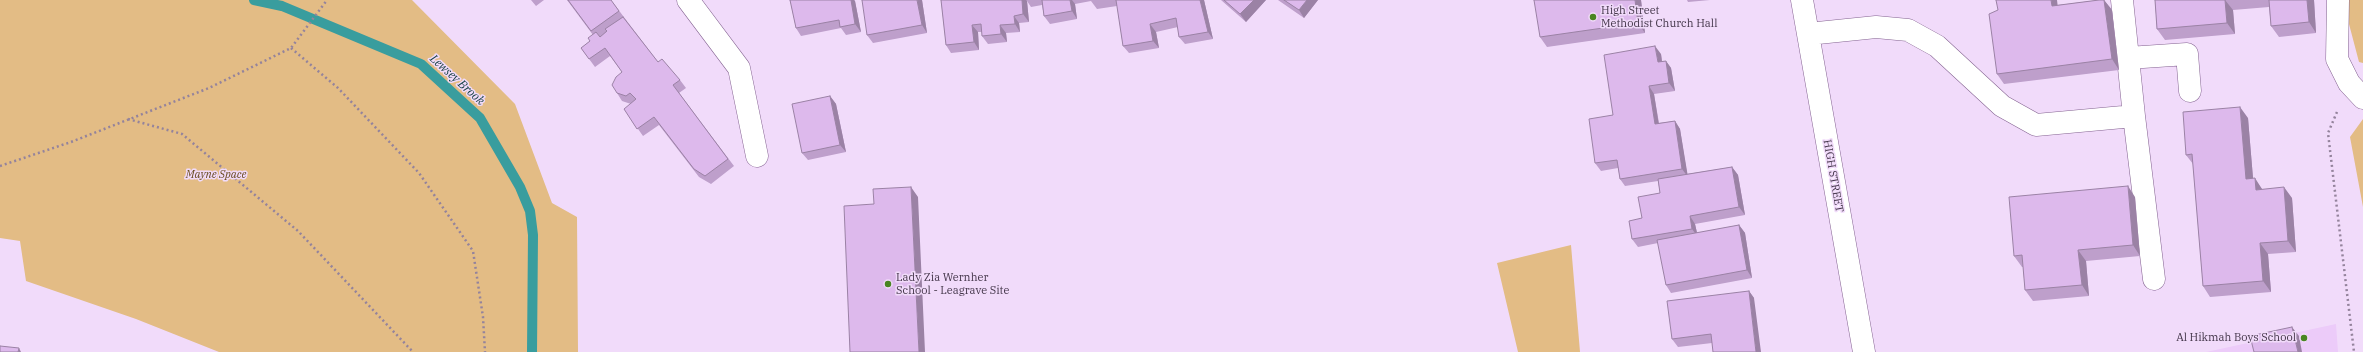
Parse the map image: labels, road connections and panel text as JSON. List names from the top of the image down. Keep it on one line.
{"streets":{"street":["HIGH STREET"]},"water":["Lewsey Brook"],"parks":["Mayne Space"],"places":["High Street Methodist Church Hall","Lady Zia Wernher School - Leagrave Site","Al Hikmah Boys School"]}
